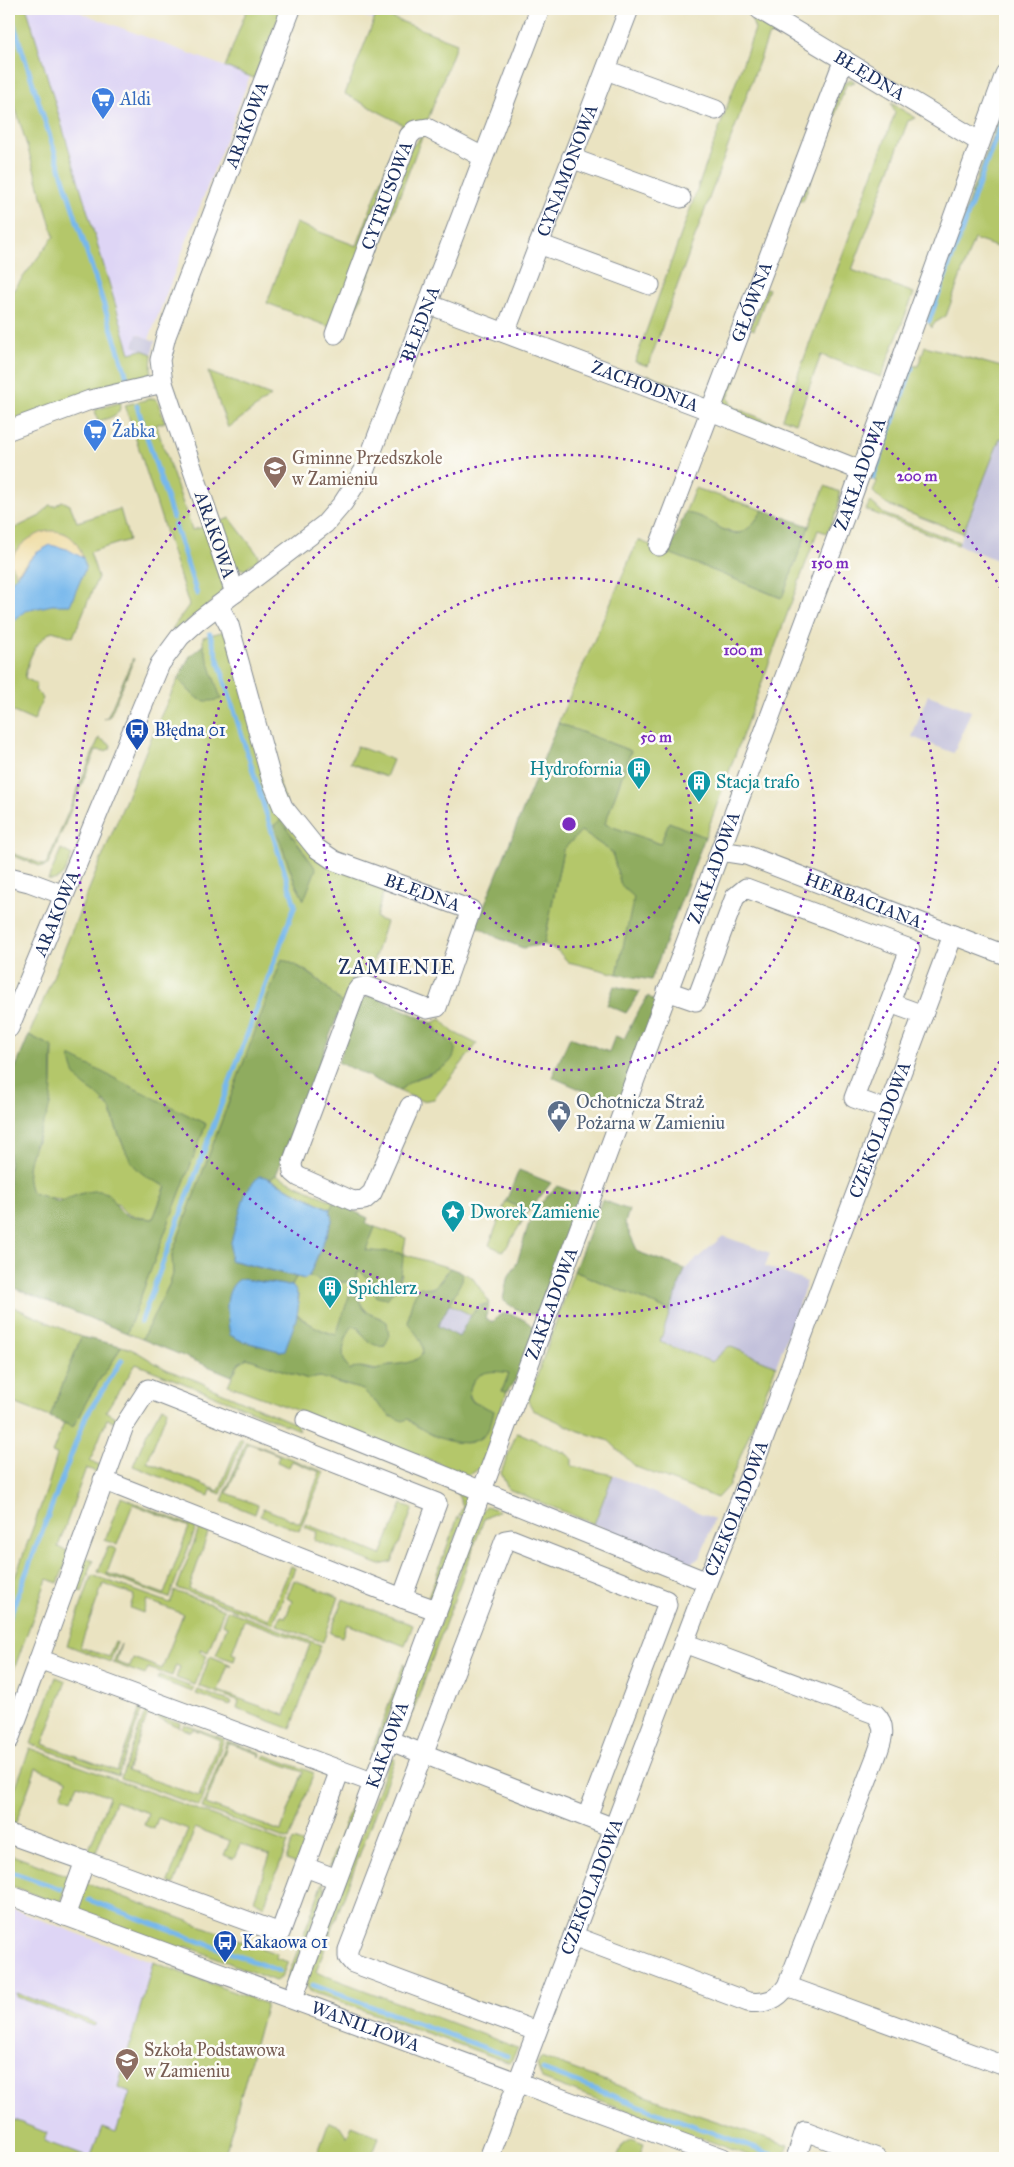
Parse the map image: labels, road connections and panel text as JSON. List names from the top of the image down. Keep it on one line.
{"streets":{"street":["BŁĘDNA","ARAKOWA","CYNAMONOWA","CYTRUSOWA","GŁÓWNA","ZACHODNIA","ZAKŁADOWA","HERBACIANA","CZEKOLADOWA","KAKAOWA","WANILIOWA"]},"crossings":[["BŁĘDNA","ARAKOWA"],["BŁĘDNA","CYTRUSOWA"],["BŁĘDNA","GŁÓWNA"],["BŁĘDNA","ZACHODNIA"],["BŁĘDNA","ZAKŁADOWA"],["CYNAMONOWA","ZACHODNIA"],["GŁÓWNA","ZACHODNIA"],["ZACHODNIA","ZAKŁADOWA"],["ZAKŁADOWA","HERBACIANA"],["ZAKŁADOWA","KAKAOWA"],["HERBACIANA","CZEKOLADOWA"],["CZEKOLADOWA","WANILIOWA"],["KAKAOWA","WANILIOWA"]],"districts":["ZAMIENIE"],"places":{"supermarket":["Aldi","Żabka"],"school or university":["Gminne Przedszkole w Zamieniu","Szkoła Podstawowa w Zamieniu"],"bus stop":["Błędna 01","Kakaowa 01"],"building":["Hydrofornia","Stacja trafo","Spichlerz"],"public building":["Ochotnicza Straż Pożarna w Zamieniu"],"place":["Dworek Zamienie"]},"rings":["200 m","150 m","100 m","50 m"]}
